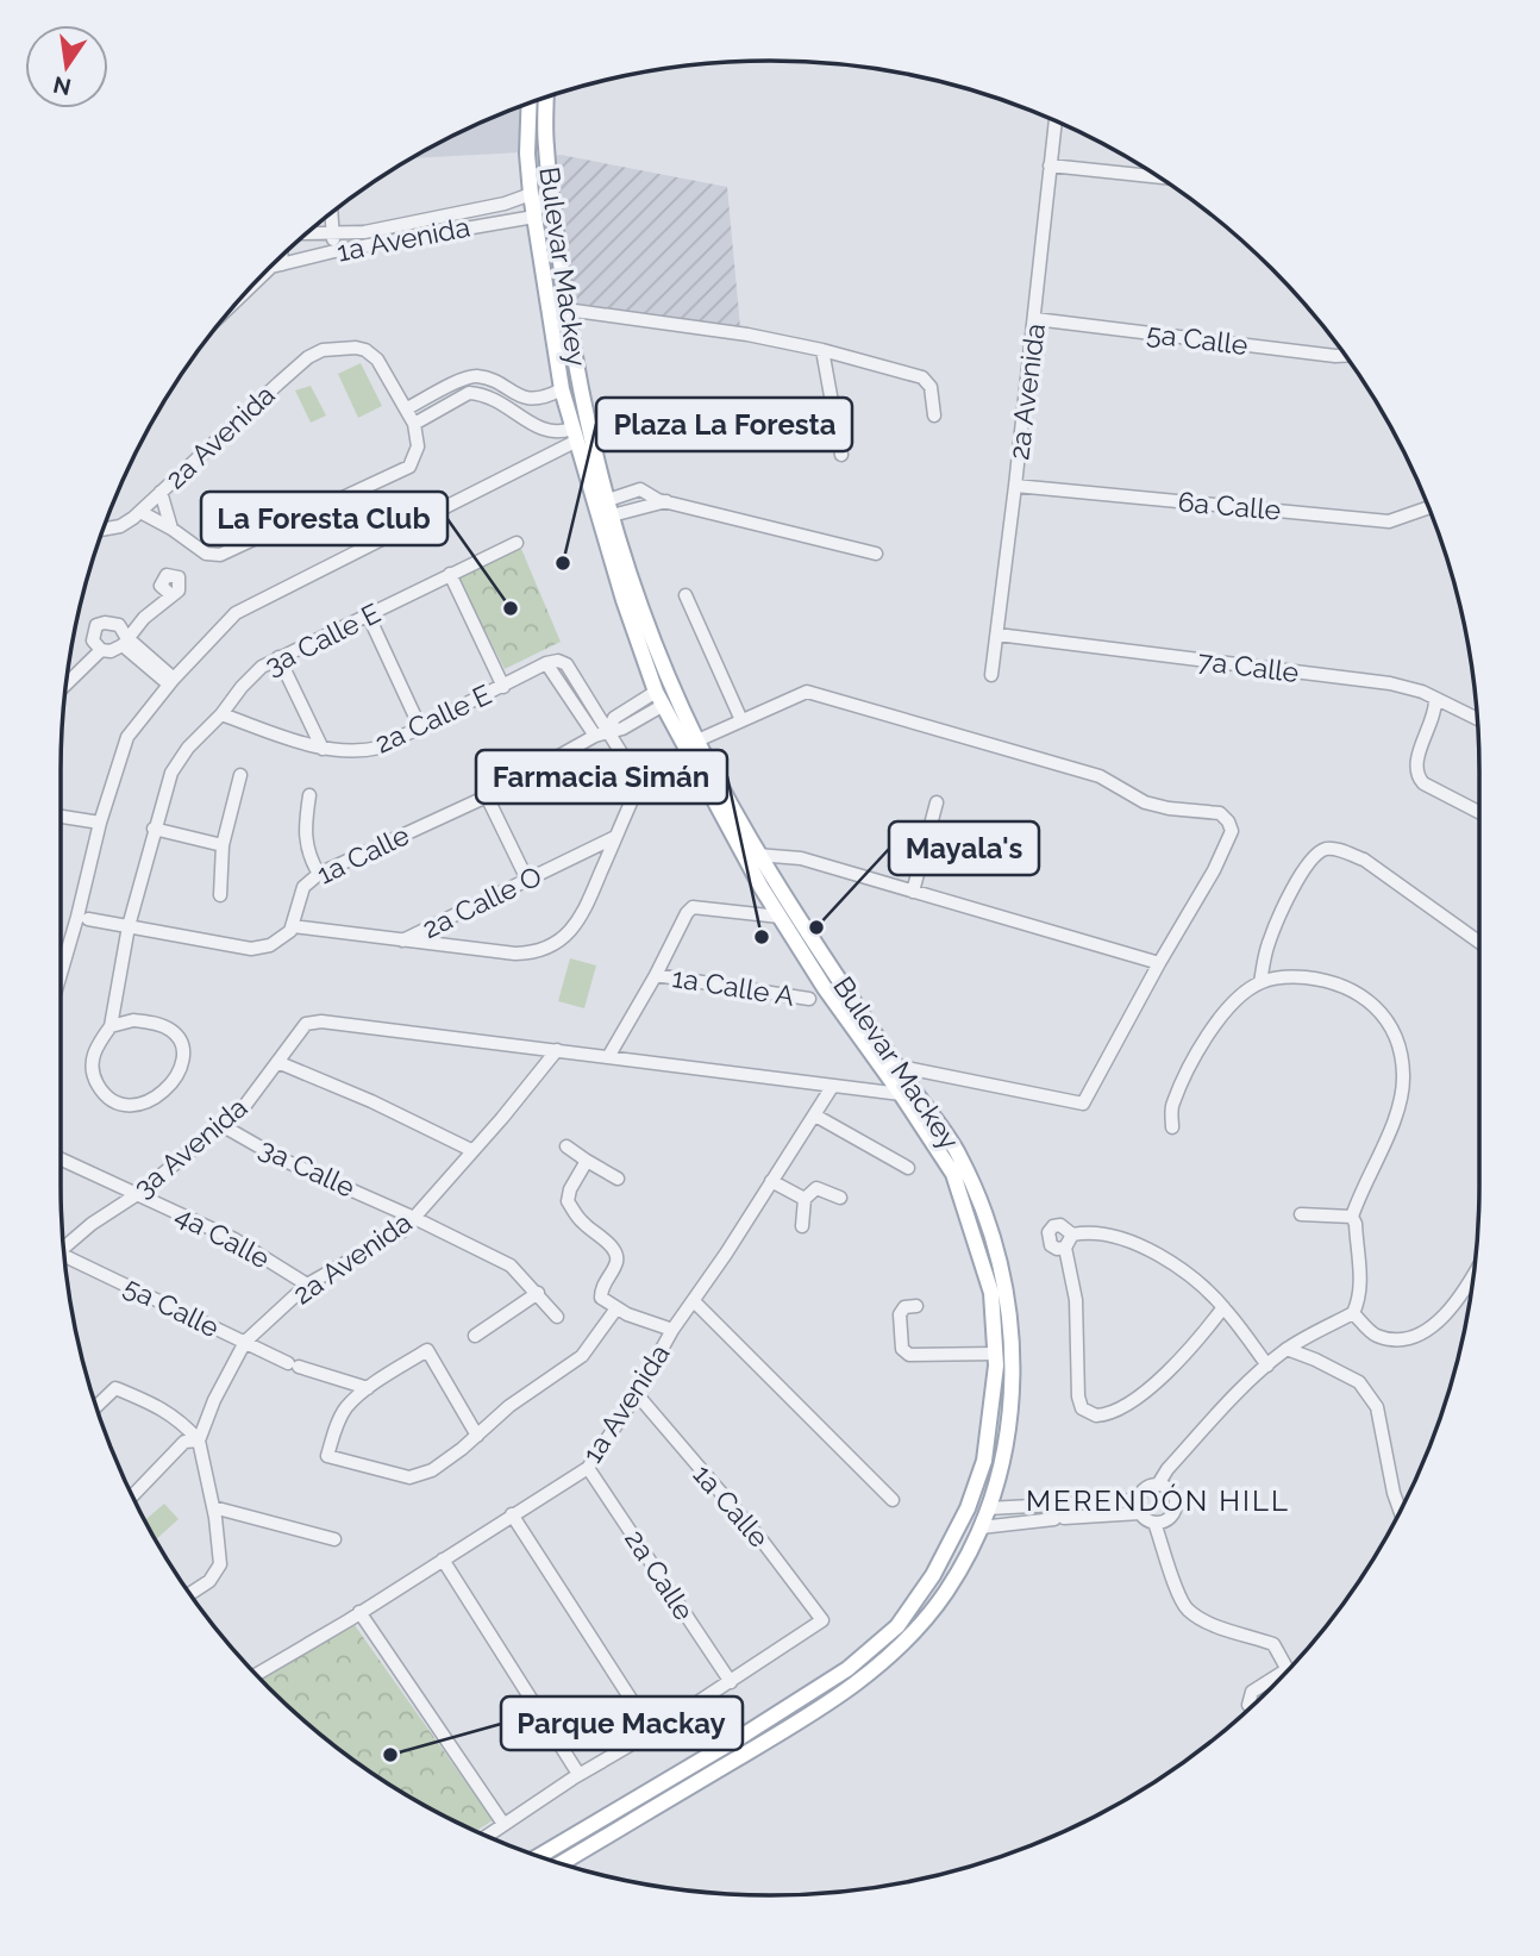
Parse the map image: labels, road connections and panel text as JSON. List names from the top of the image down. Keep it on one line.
{"streets":{"main road":["Bulevar Mackey"],"street":["1a Avenida","5a Calle","2a Avenida","6a Calle","3a Calle E","7a Calle","2a Calle E","1a Calle","2a Calle O","1a Calle A","3a Avenida","3a Calle","4a Calle","2a Calle"]},"crossings":[["1a Avenida","Bulevar Mackey"],["1a Avenida","1a Calle"],["1a Avenida","2a Calle"],["Bulevar Mackey","1a Calle"],["5a Calle","2a Avenida"],["2a Avenida","6a Calle"],["2a Avenida","7a Calle"],["2a Avenida","3a Avenida"],["2a Avenida","3a Calle"],["2a Avenida","4a Calle"],["3a Calle E","2a Calle E"],["1a Calle","2a Calle O"],["1a Calle","2a Calle"],["3a Avenida","3a Calle"],["3a Avenida","4a Calle"]],"districts":["MERENDÓN HILL"],"places":["Plaza La Foresta","La Foresta Club","Mayala's","Farmacia Simán","Parque Mackay"],"north":"bottom"}
